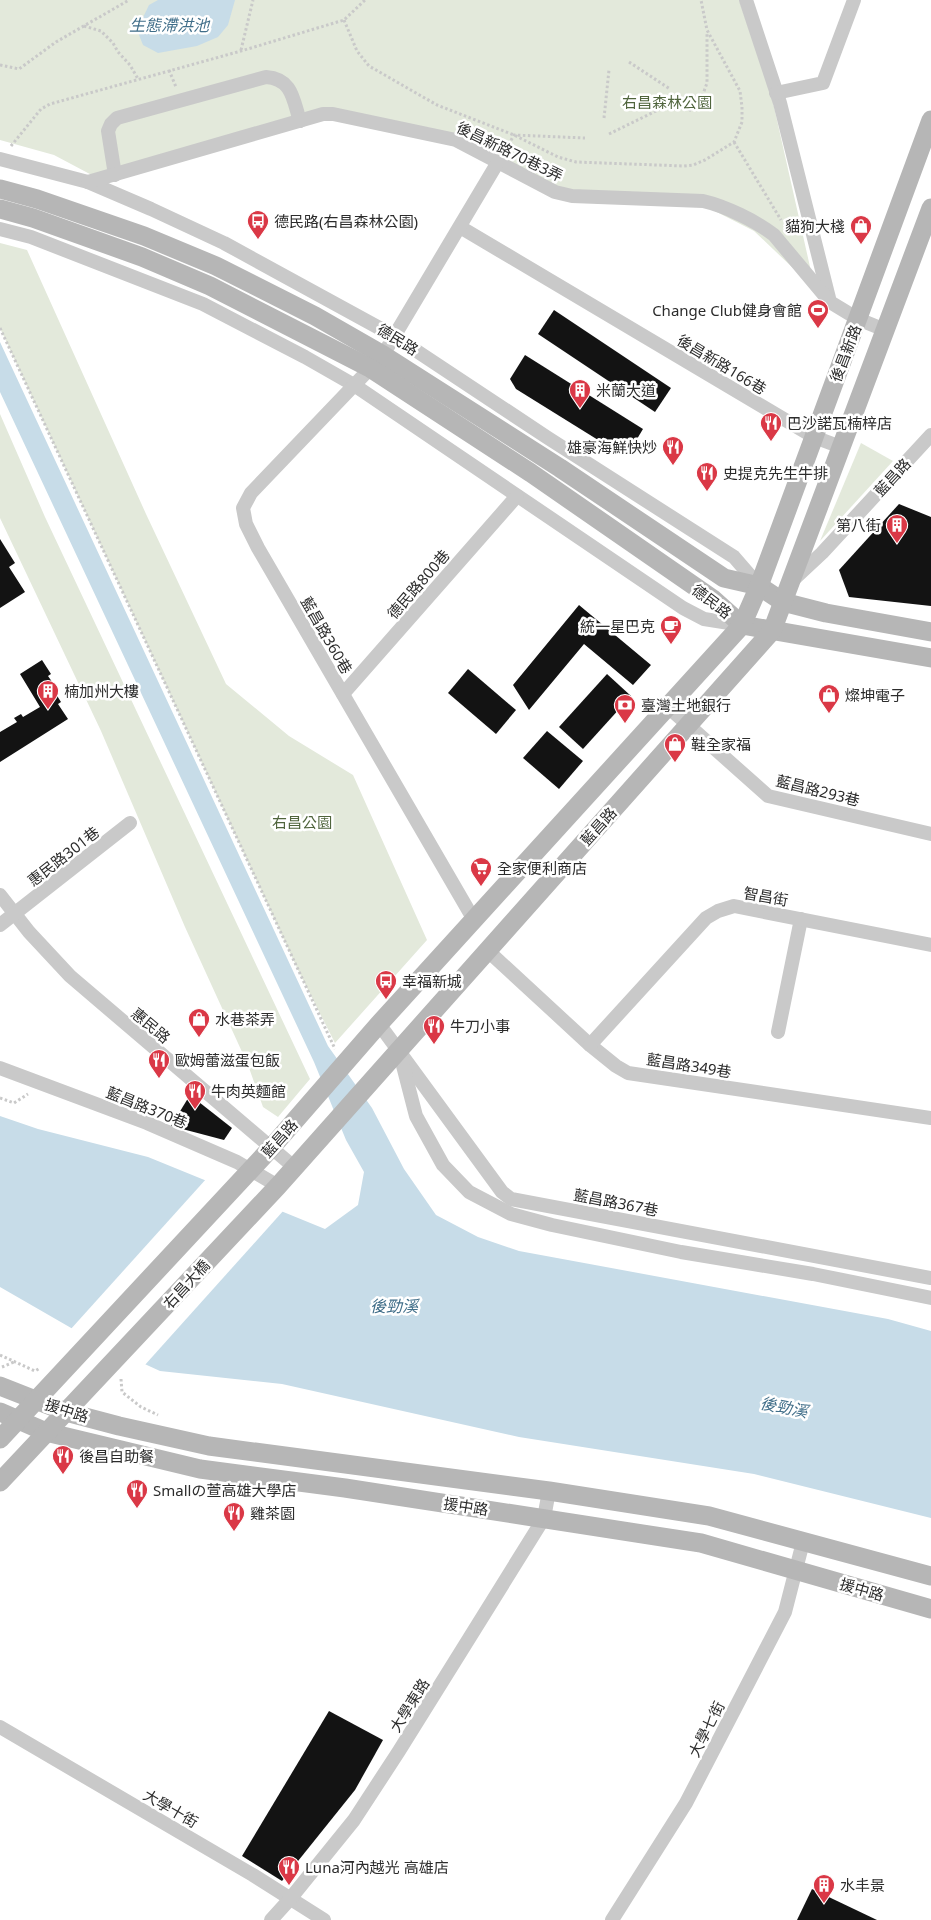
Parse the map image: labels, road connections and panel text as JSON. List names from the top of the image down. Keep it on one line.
{"streets":{"street":["後昌新路70巷3弄","德民路","後昌新路","後昌新路166巷","藍昌路","德民路800巷","藍昌路360巷","藍昌路293巷","惠民路301巷","智昌街","惠民路","藍昌路349巷","藍昌路370巷","藍昌路367巷","右昌大橋","援中路","大學東路","大學七街","大學十街"]},"crossings":[["後昌新路70巷3弄","德民路"],["後昌新路70巷3弄","後昌新路"],["後昌新路70巷3弄","藍昌路360巷"],["德民路","後昌新路"],["德民路","藍昌路"],["德民路","德民路800巷"],["德民路","藍昌路360巷"],["後昌新路","後昌新路166巷"],["後昌新路","藍昌路"],["後昌新路166巷","藍昌路360巷"],["藍昌路","藍昌路360巷"],["藍昌路","藍昌路293巷"],["藍昌路","惠民路"],["藍昌路","藍昌路349巷"],["藍昌路","藍昌路370巷"],["藍昌路","藍昌路367巷"],["藍昌路","右昌大橋"],["德民路800巷","藍昌路360巷"],["惠民路301巷","惠民路"],["智昌街","藍昌路349巷"],["藍昌路370巷","右昌大橋"],["右昌大橋","援中路"],["援中路","大學東路"],["援中路","大學七街"],["大學東路","大學十街"]],"water":["生態滯洪池","後勁溪"],"parks":["右昌森林公園","右昌公園"],"places":{"bus stop":["德民路(右昌森林公園)","幸福新城"],"shop":["貓狗大棧","燦坤電子","鞋全家福","水巷茶弄"],"sports":["Change Club健身會館"],"building":["米蘭大道","第八街","楠加州大樓","水丰景"],"restaurant":["巴沙諾瓦楠梓店","雄豪海鮮快炒","史提克先生牛排","牛刀小事","歐姆蕾滋蛋包飯","牛肉英麵館","後昌自助餐","Smallの萱高雄大學店","雞茶園","Luna河內越光 高雄店"],"cafe":["統一星巴克"],"bank":["臺灣土地銀行"],"supermarket":["全家便利商店"]}}
